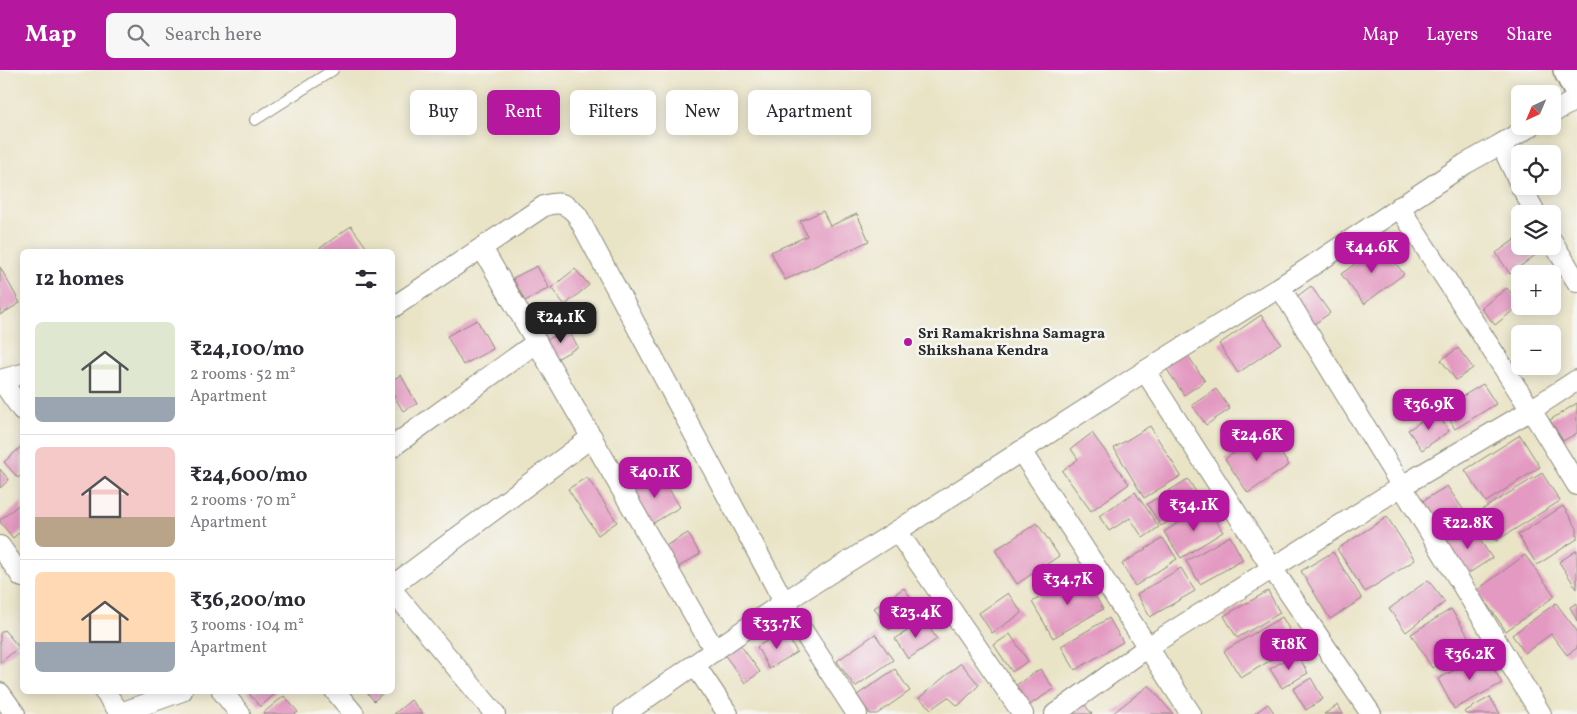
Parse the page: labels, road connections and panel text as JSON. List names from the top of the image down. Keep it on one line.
{"places":["Sri Ramakrishna Samagra Shikshana Kendra"],"north":"bottom left","page":{"header":"Map","search":"Search here","nav":["Map","Layers","Share"],"map_buttons":["+","−"],"chip":["Buy","Rent","Filters","New","Apartment"],"price":["₹44.6K","₹24.1K","₹36.9K","₹24.6K","₹40.1K","₹34.1K","₹22.8K","₹34.7K","₹23.4K","₹33.7K","₹18K","₹36.2K"],"heading":"12 homes","list":[{"name":"₹24,100/mo","note":"2 rooms · 52 m² · Apartment"},{"name":"₹24,600/mo","note":"2 rooms · 70 m² · Apartment"},{"name":"₹36,200/mo","note":"3 rooms · 104 m² · Apartment"}]}}
